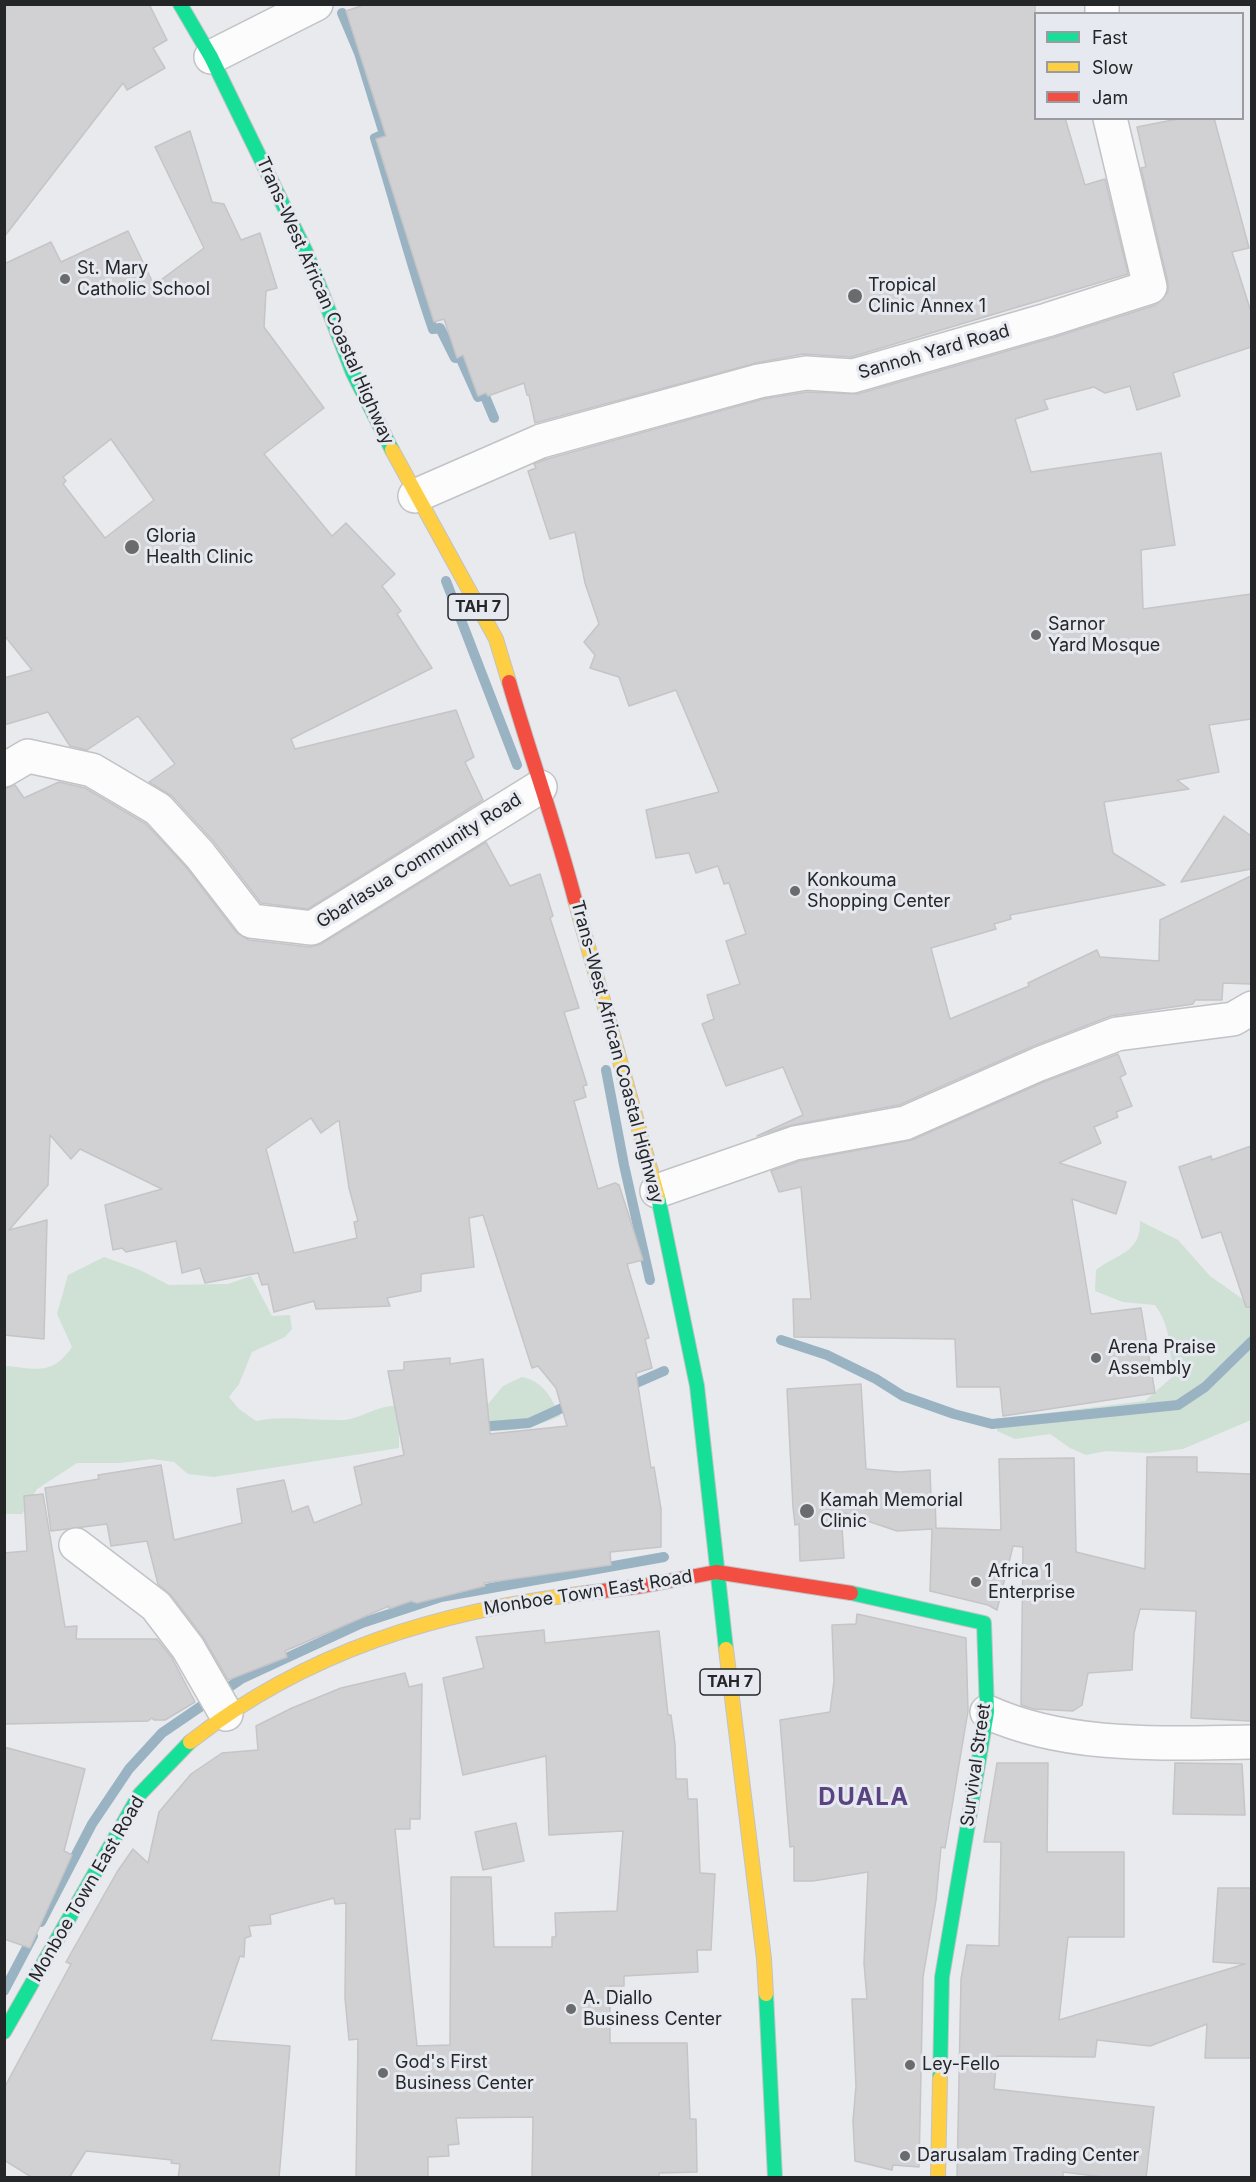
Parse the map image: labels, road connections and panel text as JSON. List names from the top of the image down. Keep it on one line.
{"streets":{"main road":["Trans-West African Coastal Highway","TAH 7","Monboe Town East Road","Survival Street"],"street":["Sannoh Yard Road","Gbarlasua Community Road"]},"crossings":[["Trans-West African Coastal Highway","Sannoh Yard Road"],["Trans-West African Coastal Highway","Gbarlasua Community Road"],["Trans-West African Coastal Highway","Monboe Town East Road"],["Trans-West African Coastal Highway","Survival Street"],["Monboe Town East Road","Survival Street"]],"districts":["DUALA"],"places":["St. Mary Catholic School","Tropical Clinic Annex 1","Gloria Health Clinic","Sarnor Yard Mosque","Konkouma Shopping Center","Arena Praise Assembly","Kamah Memorial Clinic","Africa 1 Enterprise","A. Diallo Business Center","Ley-Fello","God's First Business Center","Darusalam Trading Center"],"legend":["Fast","Slow","Jam"]}
